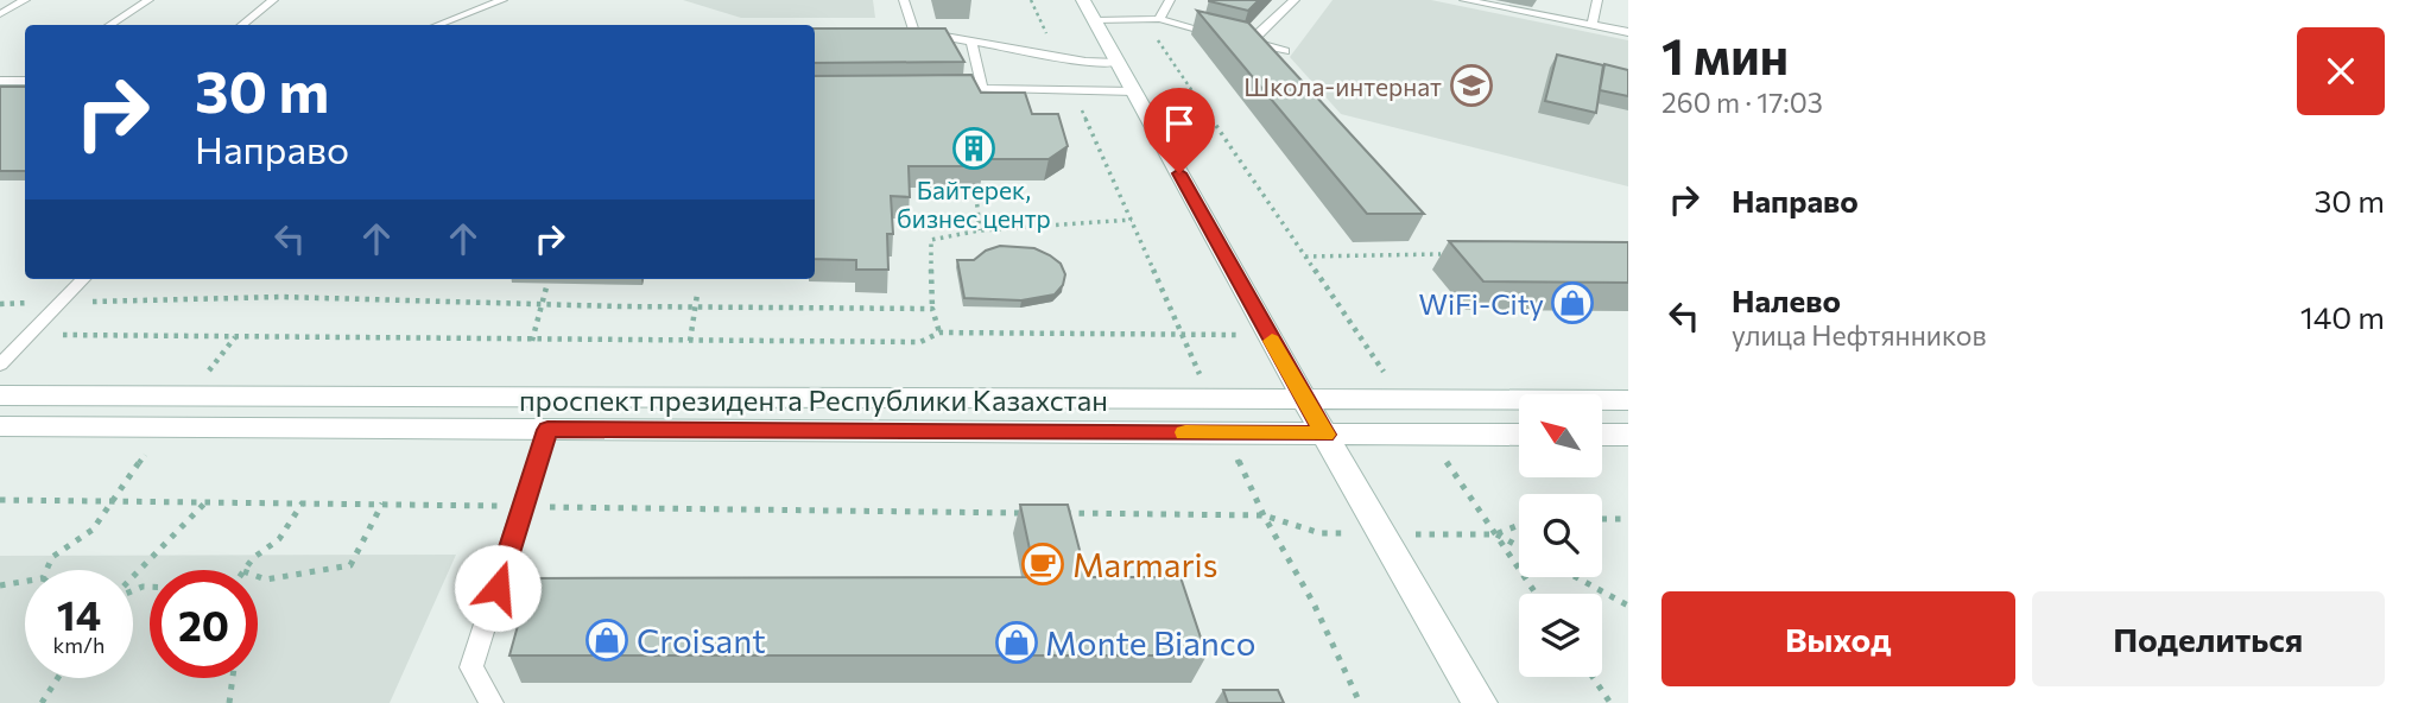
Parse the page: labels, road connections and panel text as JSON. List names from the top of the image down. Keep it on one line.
{"streets":{"main road":["проспект президента Республики Казахстан"]},"places":{"school or university":["Школа-интернат"],"building":["Байтерек, бизнес центр"],"shop":["WiFi-City","Croisant","Monte Bianco"],"cafe":["Marmaris"]},"north":"top left","page":{"heading":["1 мин","260 m · 17:03"],"turn":["30 m","Направо"],"list":[{"name":"Направо","value":"30 m"},{"name":"Налево","note":"улица Нефтянников","value":"140 m"}],"speed":"14 km/h","limit":"20","buttons":["Выход","Поделиться"]}}
